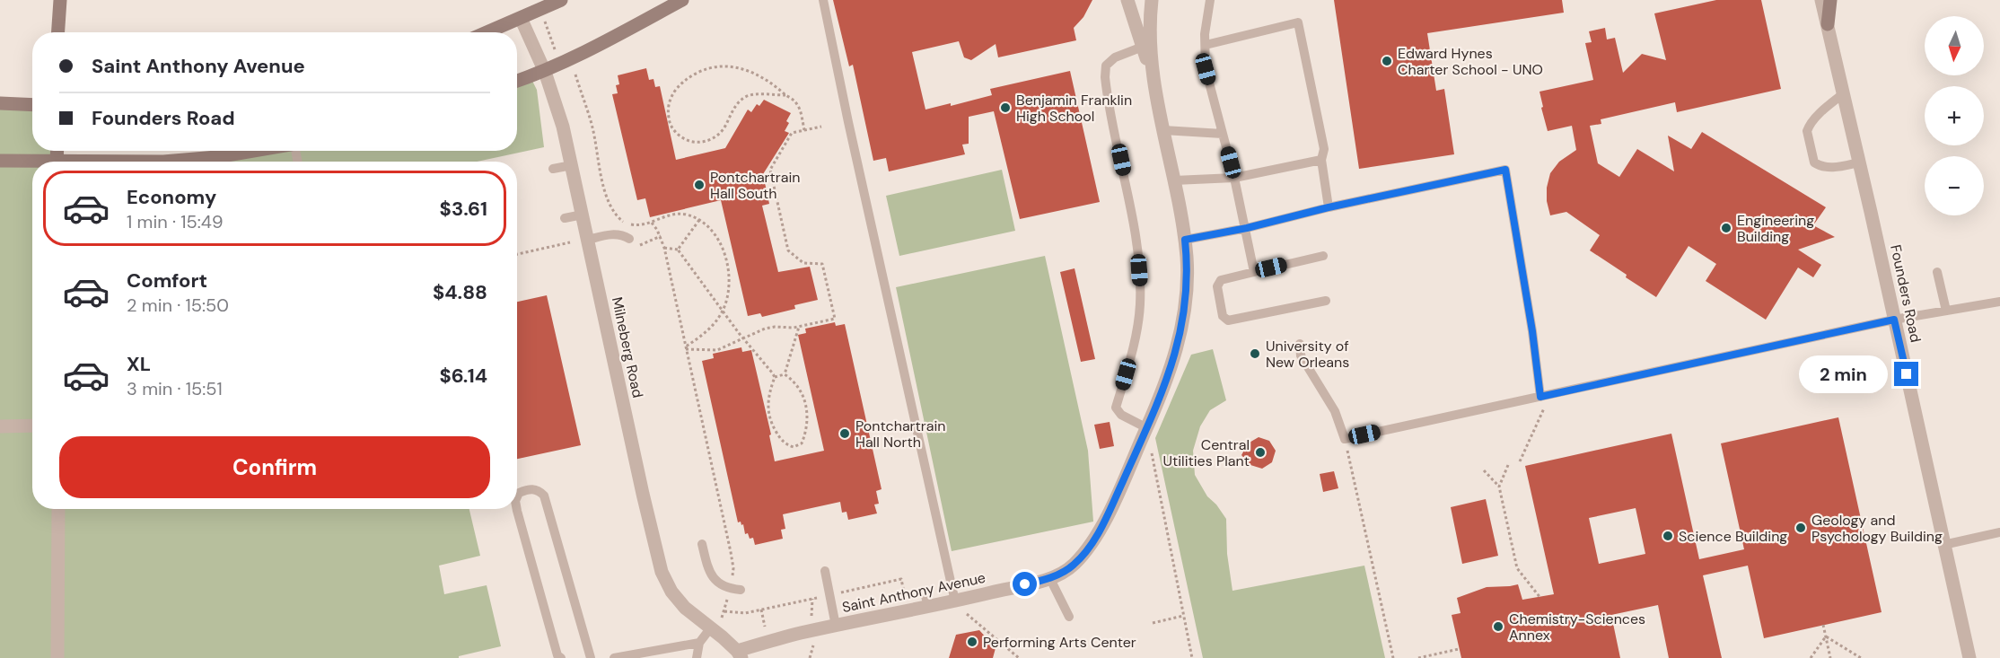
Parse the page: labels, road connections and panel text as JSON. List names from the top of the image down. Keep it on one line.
{"streets":{"street":["Founders Road","Milneberg Road","Saint Anthony Avenue"]},"crossings":[["Milneberg Road","Saint Anthony Avenue"]],"places":["Edward Hynes Charter School - UNO","Benjamin Franklin High School","Pontchartrain Hall South","Engineering Building","University of New Orleans","Pontchartrain Hall North","Central Utilities Plant","Geology and Psychology Building","Science Building","Chemistry-Sciences Annex","Performing Arts Center"],"north":"bottom","page":{"map_buttons":["+","−"],"banner":["Saint Anthony Avenue","Founders Road"],"list":[{"name":"Economy","note":"1 min · 15:49","value":"$3.61"},{"name":"Comfort","note":"2 min · 15:50","value":"$4.88"},{"name":"XL","note":"3 min · 15:51","value":"$6.14"}],"bubble":"2 min","buttons":"Confirm"}}
